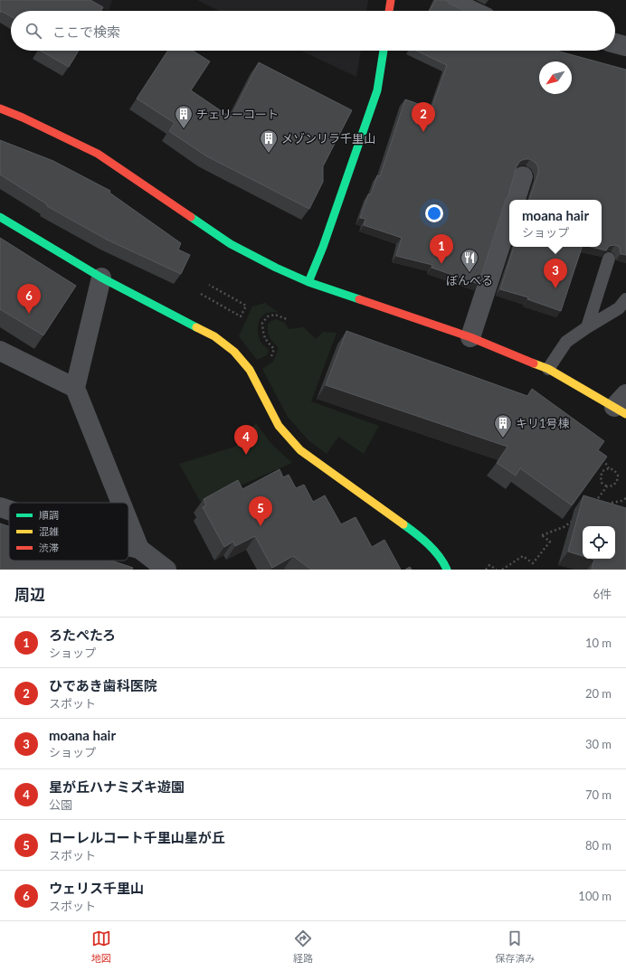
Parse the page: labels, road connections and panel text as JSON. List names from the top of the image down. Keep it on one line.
{"places":{"building":["チェリーコート","メゾンリラ千里山","キリ1号棟"],"restaurant":["ぼんべる"]},"legend":["順調","混雑","渋滞"],"north":"bottom left","page":{"search":"ここで検索","pins":["2","1","3","6","4","5"],"popup":["moana hair","ショップ"],"heading":["周辺","6件"],"list":[{"mark":"1","name":"ろたぺたろ","note":"ショップ","value":"10 m"},{"mark":"2","name":"ひであき歯科医院","note":"スポット","value":"20 m"},{"mark":"3","name":"moana hair","note":"ショップ","value":"30 m"},{"mark":"4","name":"星が丘ハナミズキ遊園","note":"公園","value":"70 m"},{"mark":"5","name":"ローレルコート千里山星が丘","note":"スポット","value":"80 m"},{"mark":"6","name":"ウェリス千里山","note":"スポット","value":"100 m"}],"nav":["地図","経路","保存済み"]}}
